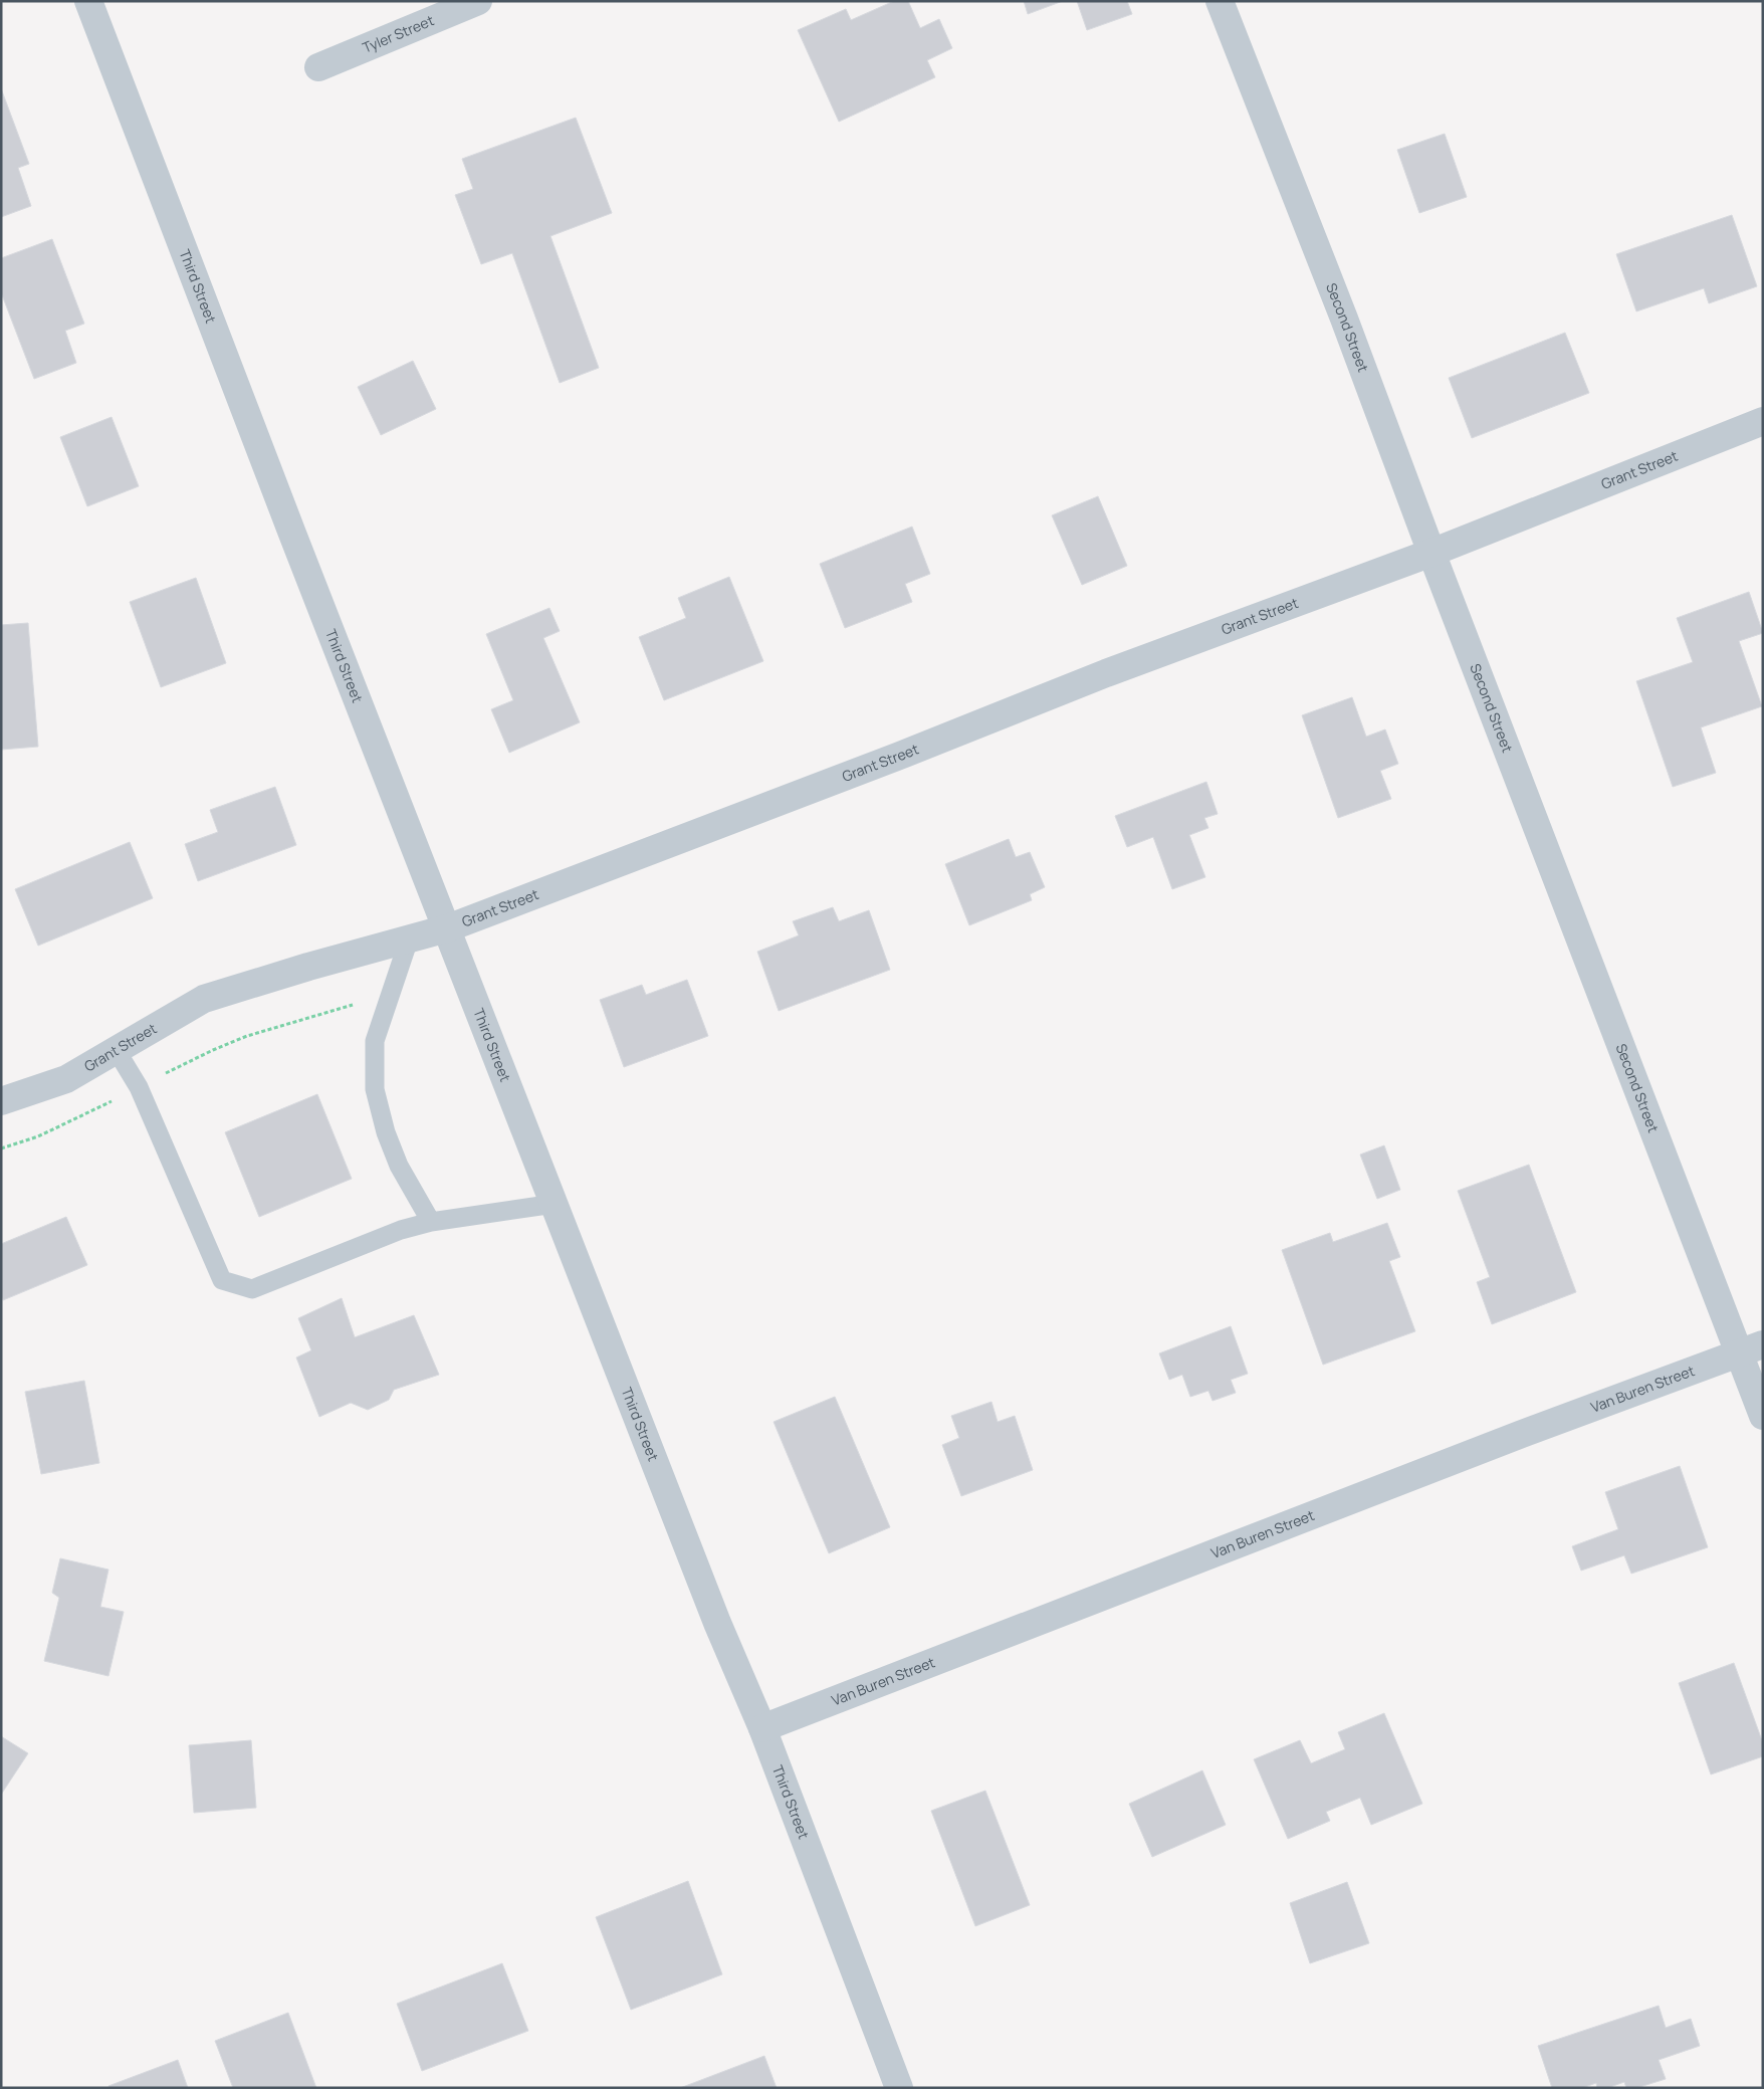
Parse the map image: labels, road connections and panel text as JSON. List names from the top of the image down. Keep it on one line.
{"streets":{"street":["Tyler Street","Third Street","Second Street","Grant Street","Van Buren Street"]},"crossings":[["Third Street","Grant Street"],["Third Street","Van Buren Street"],["Second Street","Grant Street"],["Second Street","Van Buren Street"]]}
